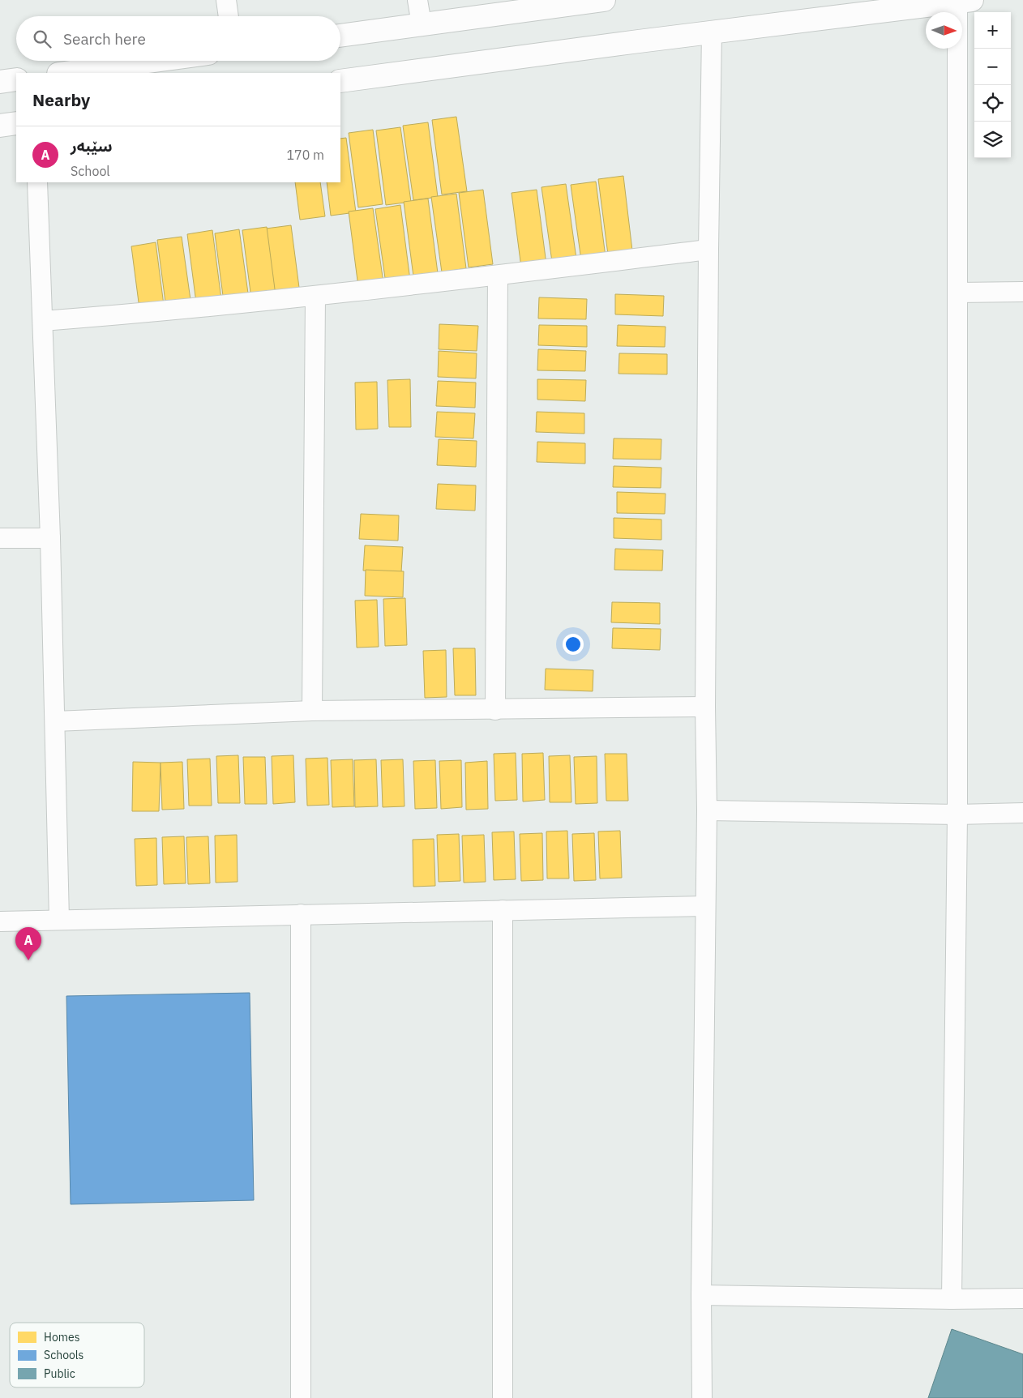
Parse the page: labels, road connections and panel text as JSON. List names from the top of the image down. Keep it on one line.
{"legend":["Homes","Schools","Public"],"north":"right","page":{"map_buttons":["+","−"],"search":"Search here","heading":"Nearby","list":[{"mark":"A","name":"سێبەر","note":"School","value":"170 m"}],"pins":"A"}}
